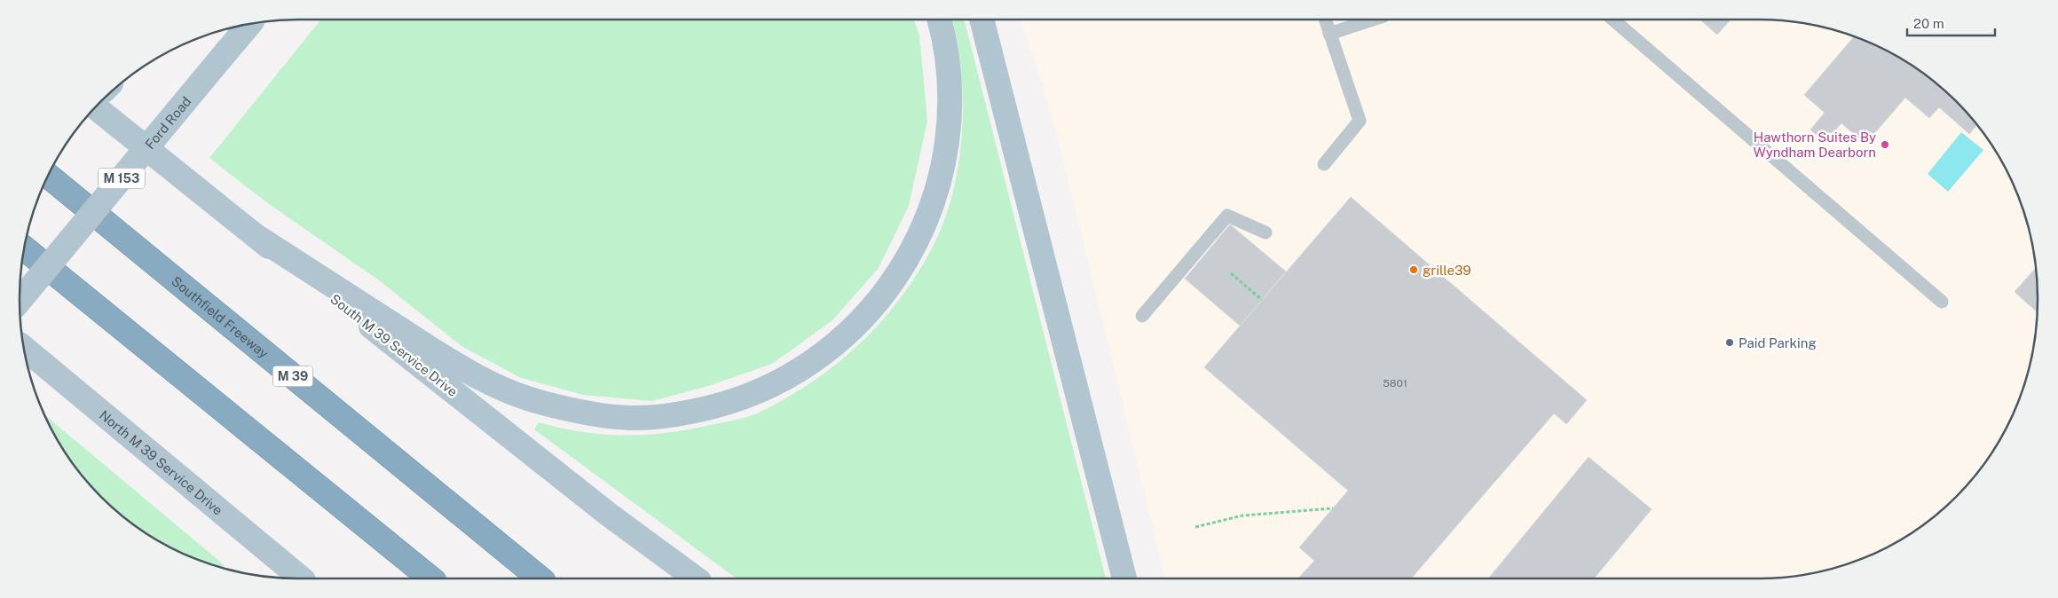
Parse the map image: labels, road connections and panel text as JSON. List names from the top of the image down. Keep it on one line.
{"streets":{"highway":["Southfield Freeway","M 39"],"main road":["Ford Road","M 153","South M 39 Service Drive","North M 39 Service Drive"]},"places":["Hawthorn Suites By Wyndham Dearborn","grille39","Paid Parking"],"house_numbers":["5801"],"scale_bar":"20 m"}
